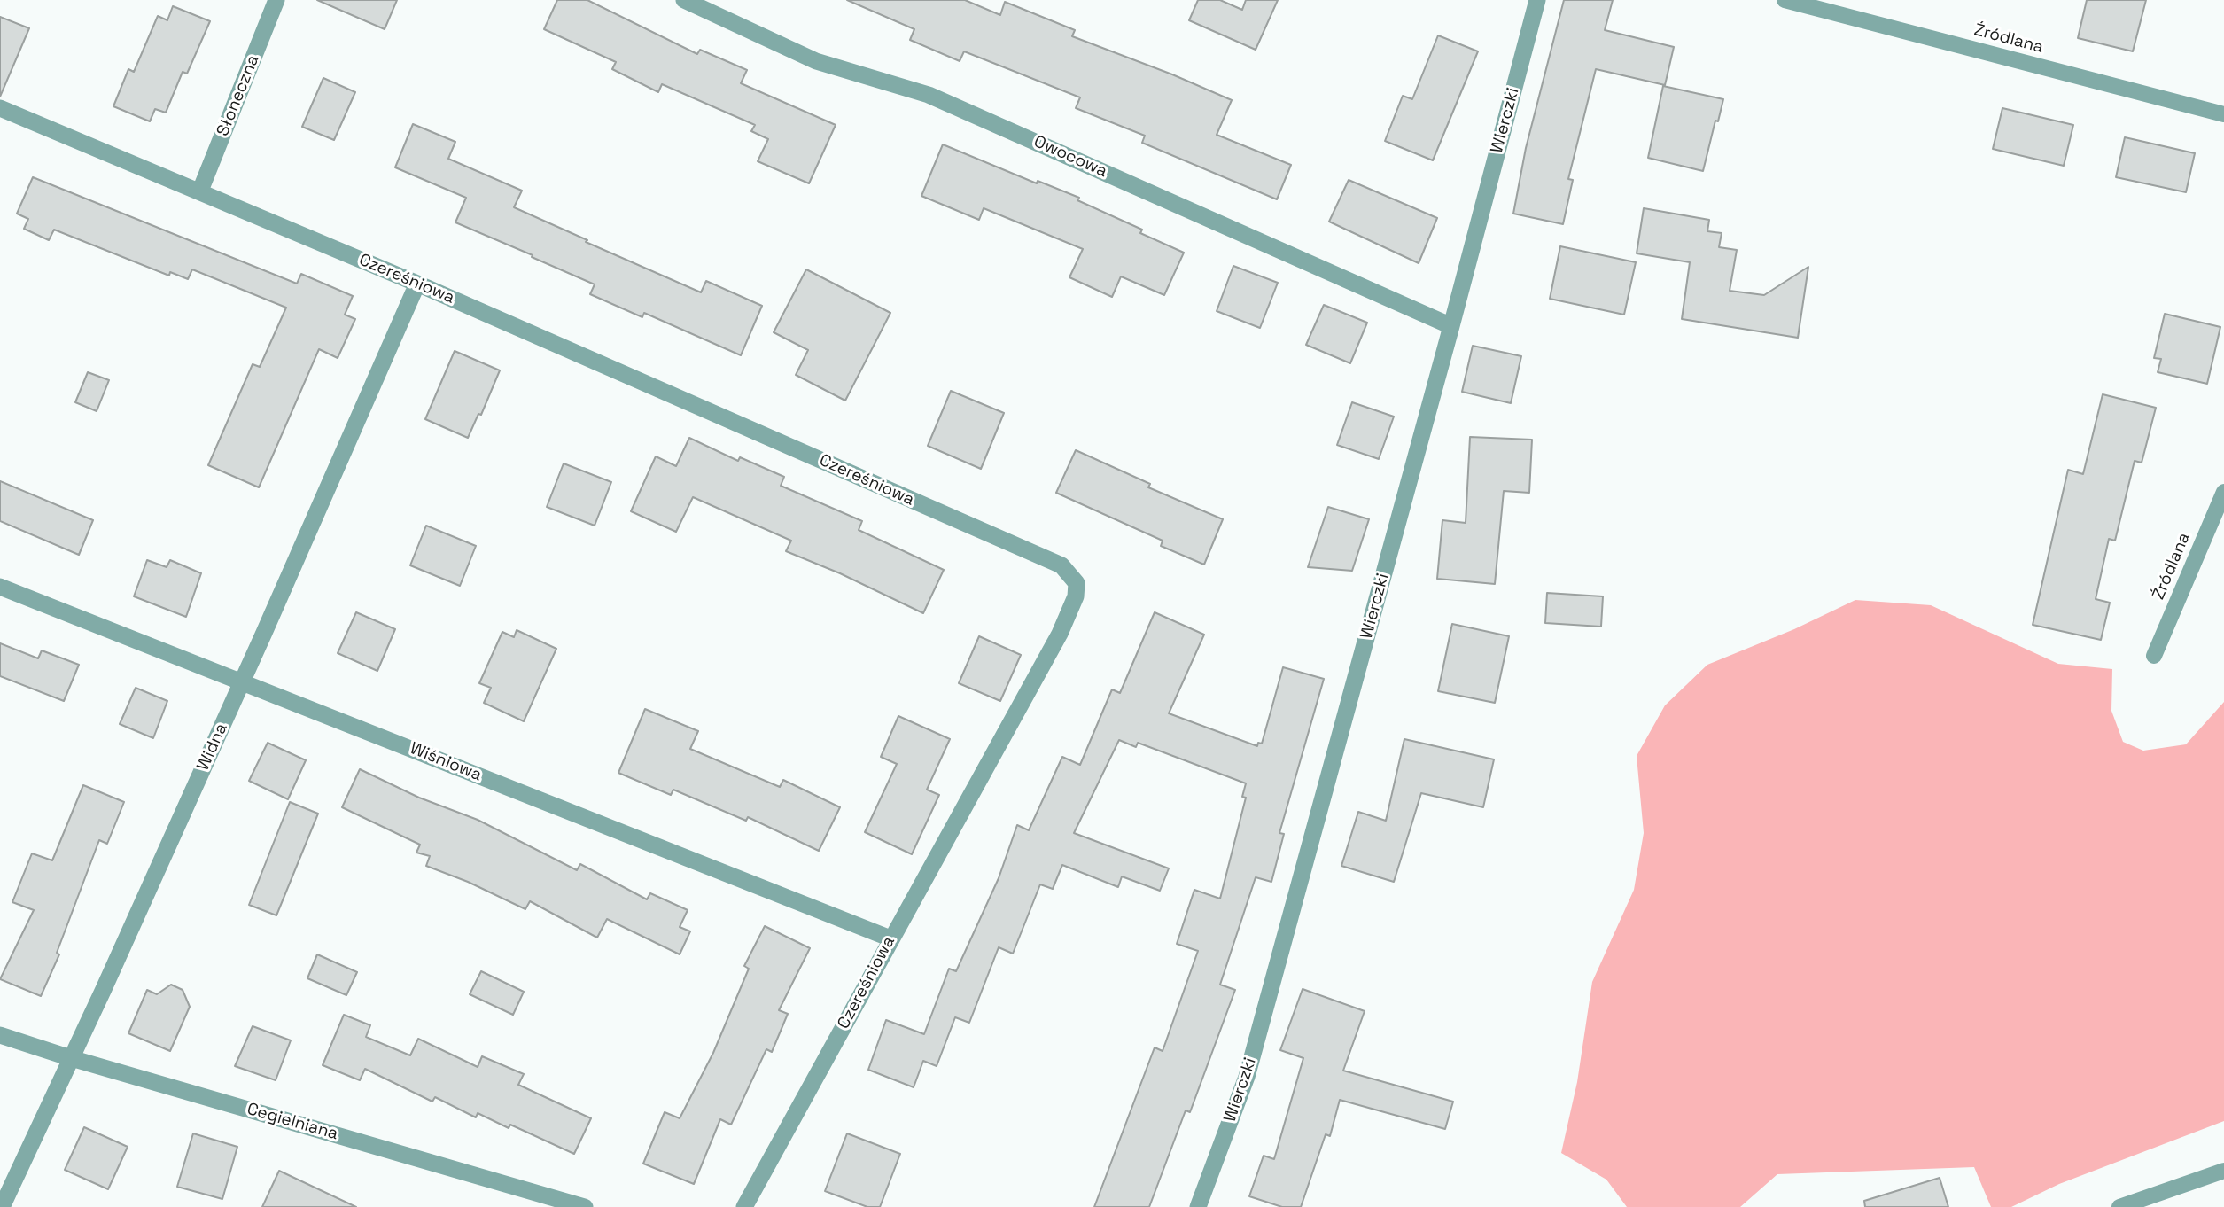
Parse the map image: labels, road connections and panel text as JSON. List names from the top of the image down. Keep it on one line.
{"streets":{"street":["Słoneczna","Wierczki","Owocowa","Czereśniowa","Widna","Wiśniowa","Cegielniana"],"lane":["Źródlana"]},"crossings":[["Słoneczna","Czereśniowa"],["Wierczki","Owocowa"],["Czereśniowa","Widna"],["Czereśniowa","Wiśniowa"],["Widna","Wiśniowa"],["Widna","Cegielniana"]]}
